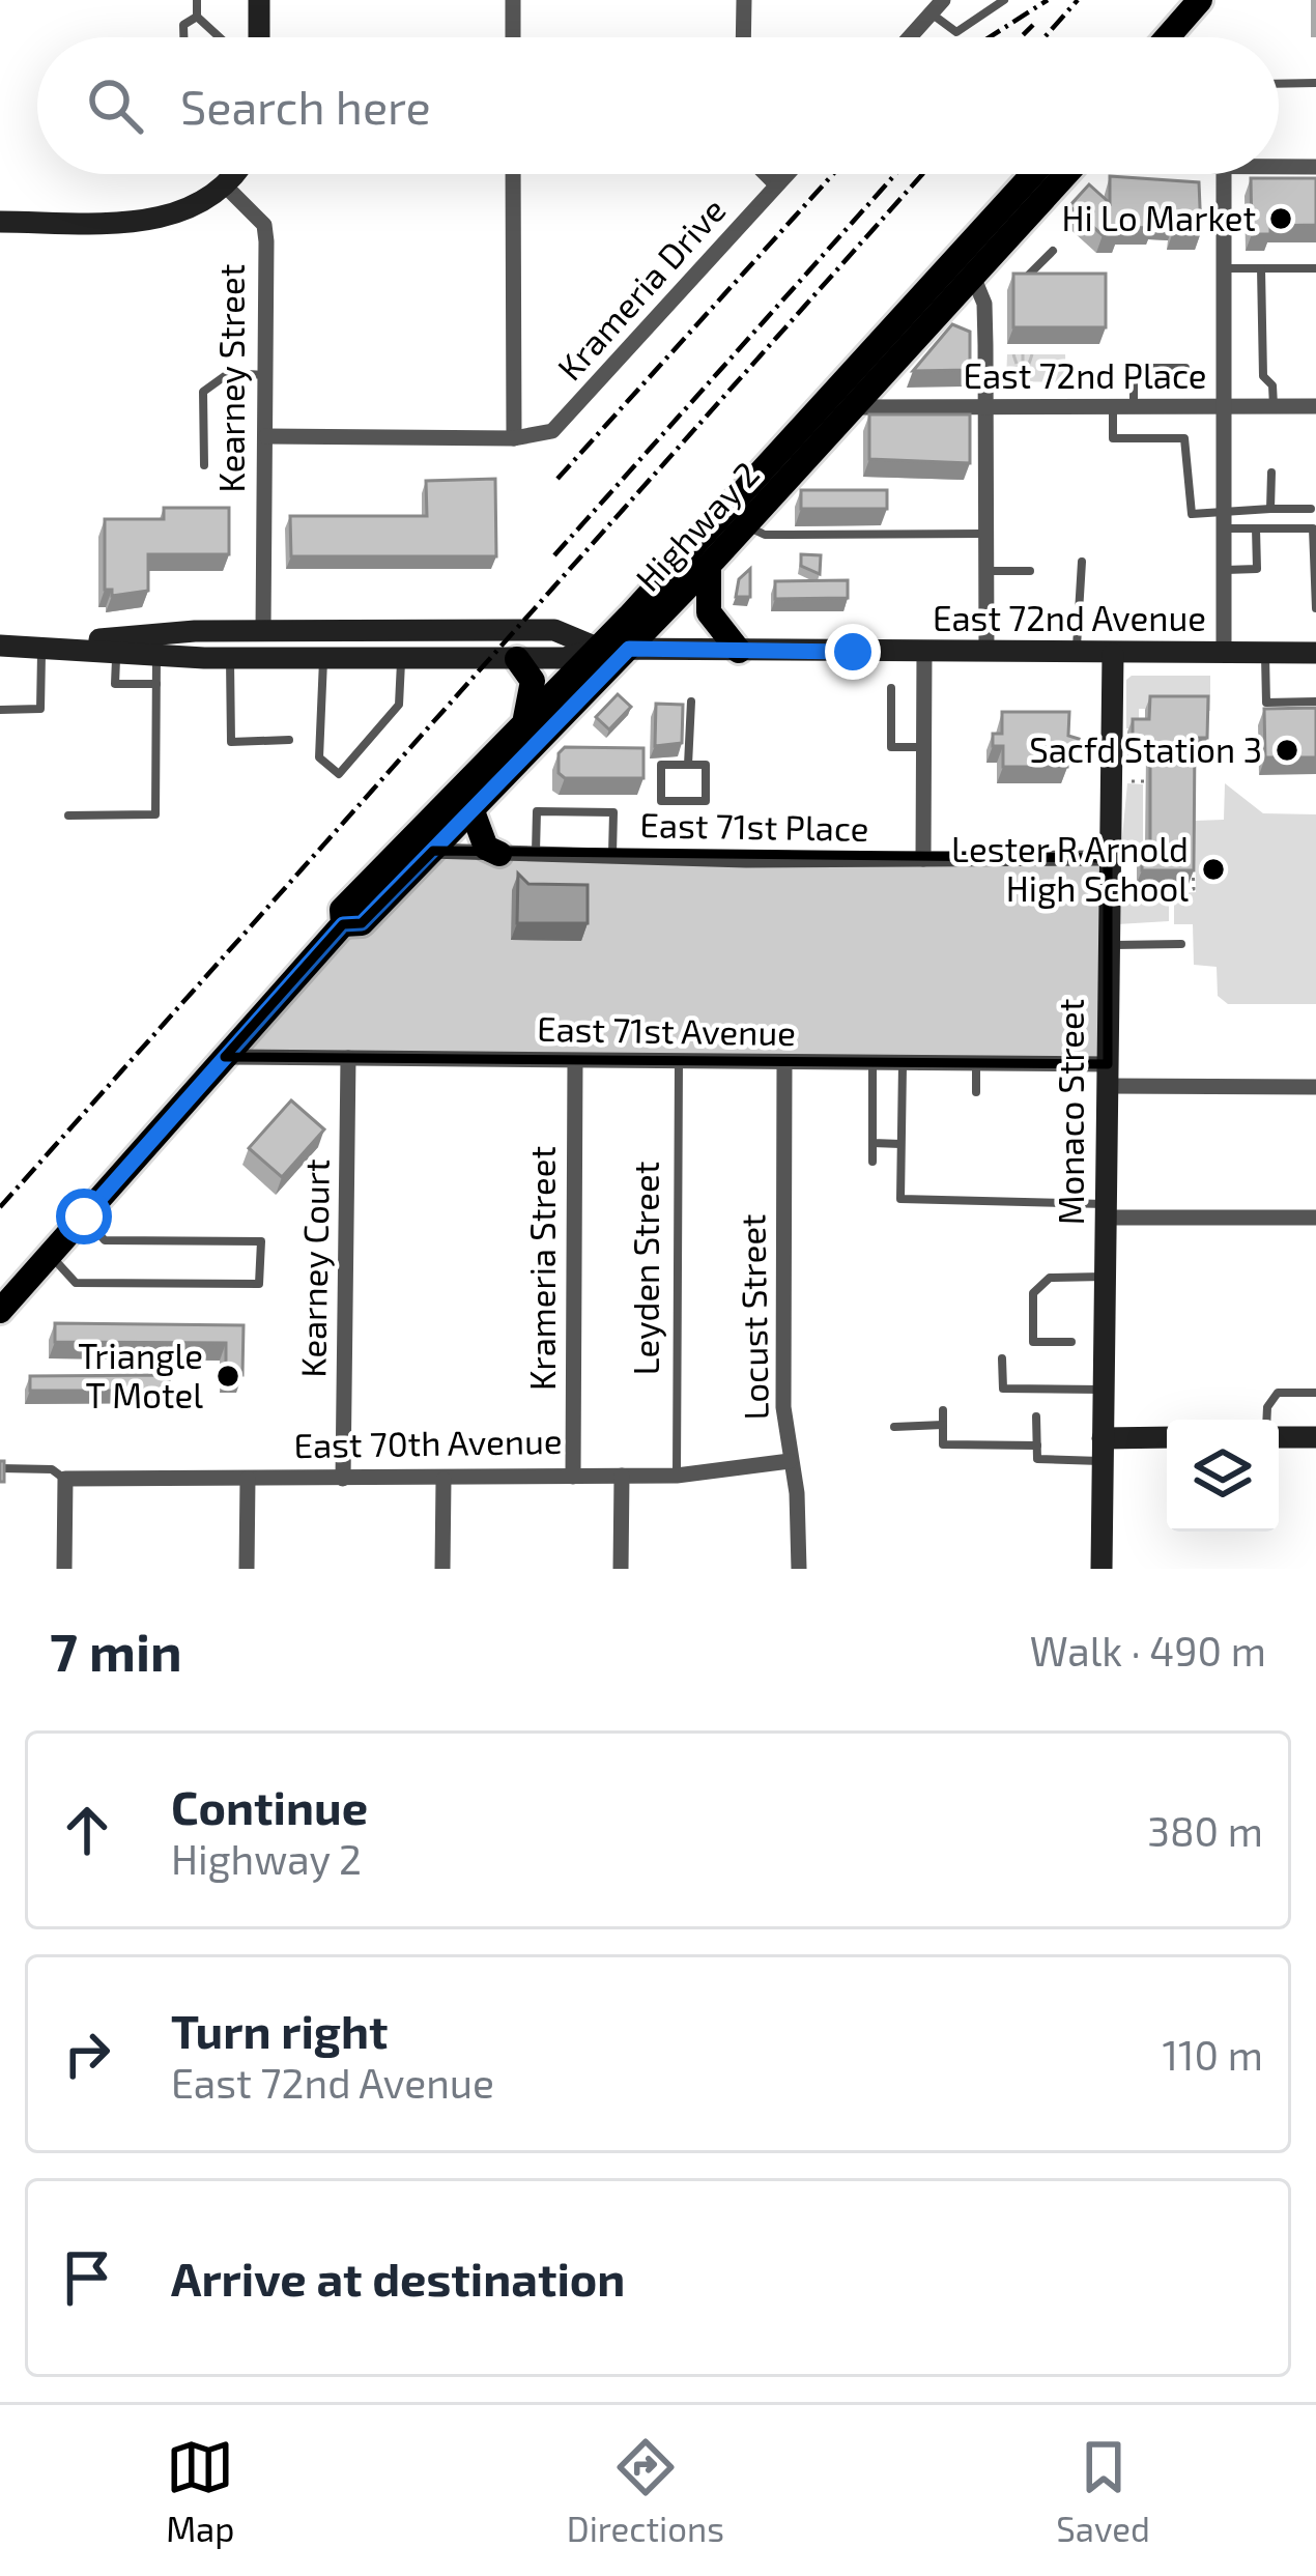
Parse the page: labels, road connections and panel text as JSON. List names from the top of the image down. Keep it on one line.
{"streets":{"main road":["Highway 2","East 72nd Avenue","Monaco Street"],"street":["Krameria Drive","East 72nd Place","Kearney Street","East 71st Place","East 71st Avenue","Kearney Court","Krameria Street","Locust Street","East 70th Avenue"],"lane":["Leyden Street"]},"crossings":[["East 72nd Place","Highway 2"],["Kearney Street","East 72nd Avenue"],["Highway 2","East 72nd Avenue"],["Highway 2","East 71st Place"],["Highway 2","East 71st Avenue"],["East 72nd Avenue","Monaco Street"],["East 71st Place","Monaco Street"],["East 71st Avenue","Monaco Street"],["East 71st Avenue","Kearney Court"],["East 71st Avenue","Krameria Street"],["East 71st Avenue","Leyden Street"],["East 71st Avenue","Locust Street"],["Kearney Court","East 70th Avenue"],["Krameria Street","East 70th Avenue"],["Leyden Street","East 70th Avenue"],["Locust Street","East 70th Avenue"]],"places":["Hi Lo Market","Sacfd Station 3","Lester R Arnold High School","Triangle T Motel"],"page":{"search":"Search here","heading":["7 min","Walk · 490 m"],"list":[["Continue","Highway 2","380 m"],["Turn right","East 72nd Avenue","110 m"],"Arrive at destination"],"nav":["Map","Directions","Saved"]}}
